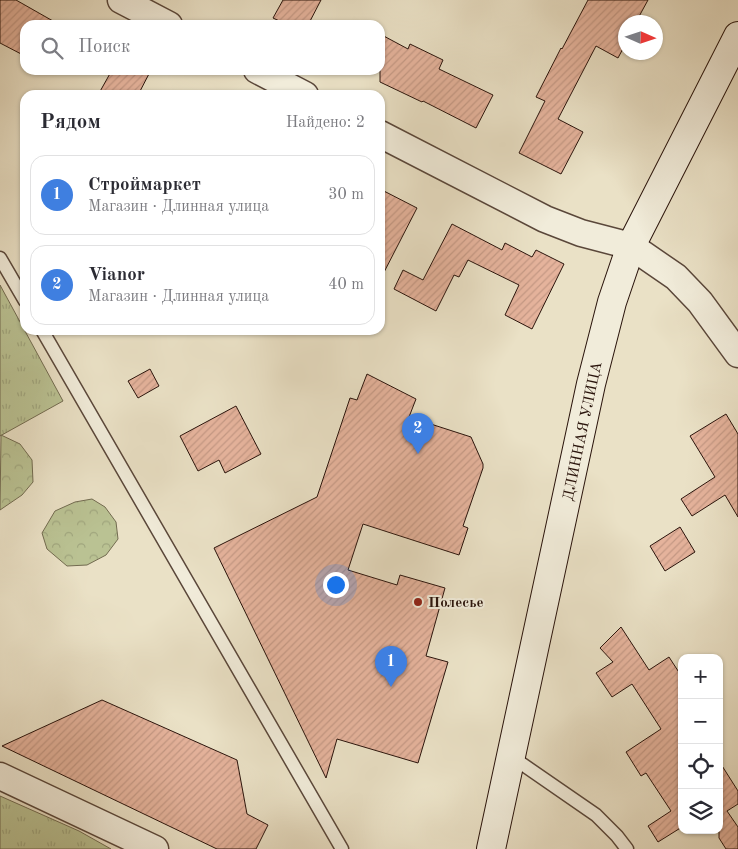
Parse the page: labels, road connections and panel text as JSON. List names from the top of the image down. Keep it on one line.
{"streets":{"street":["ДЛИННАЯ УЛИЦА"]},"places":["Полесье"],"north":"right","page":{"search":"Поиск","heading":["Рядом","Найдено: 2"],"list":[{"mark":"1","name":"Строймаркет","note":"Магазин · Длинная улица","value":"30 m"},{"mark":"2","name":"Vianor","note":"Магазин · Длинная улица","value":"40 m"}],"pins":["2","1"],"map_buttons":["+","−"]}}
